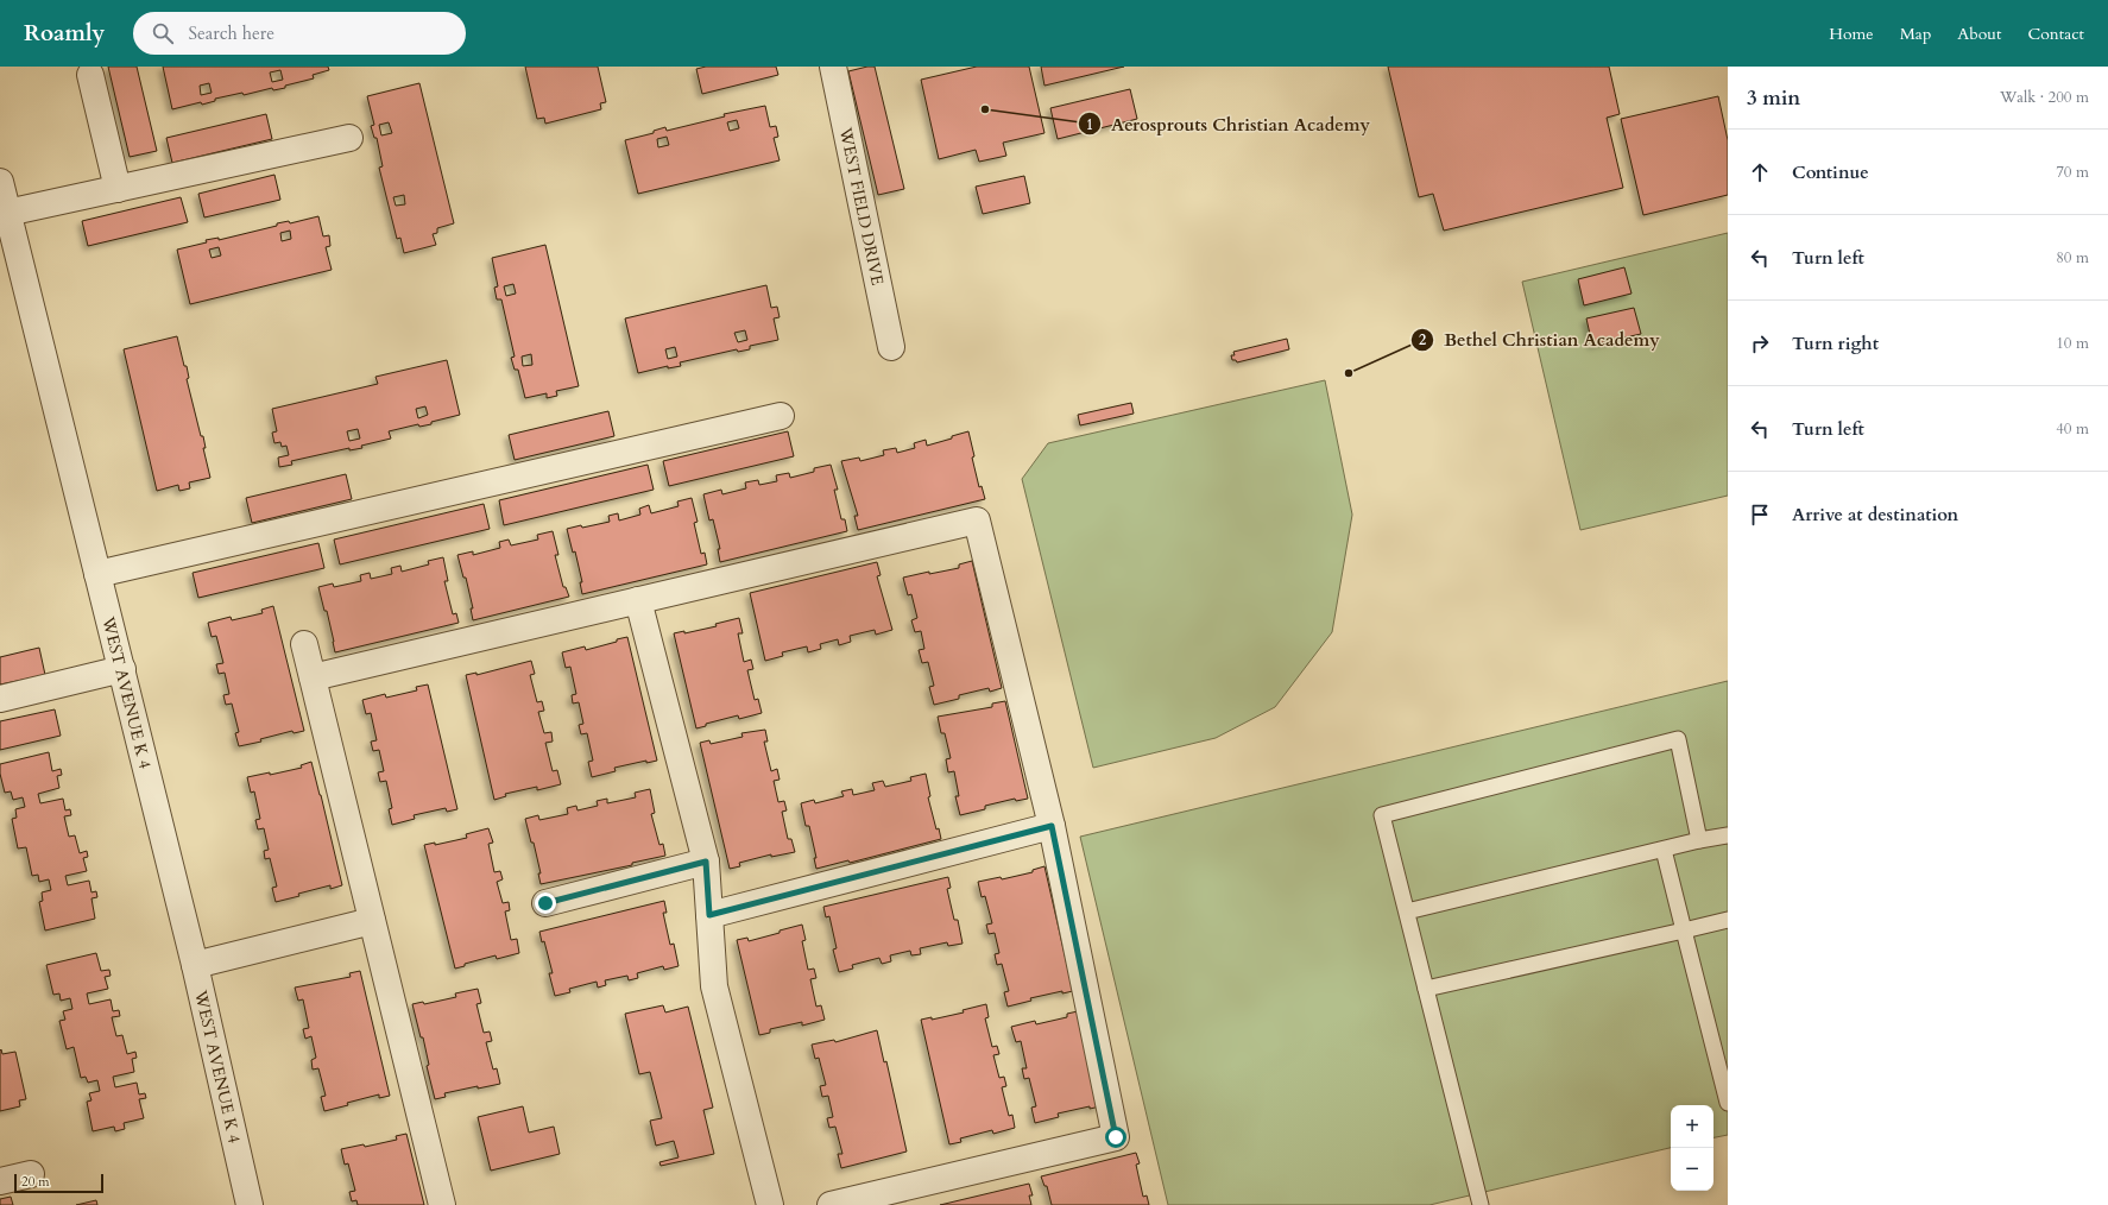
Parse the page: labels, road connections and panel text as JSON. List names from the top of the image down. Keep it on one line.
{"streets":{"street":["WEST FIELD DRIVE","WEST AVENUE K 4"]},"places":["Aerosprouts Christian Academy","Bethel Christian Academy"],"scale_bar":"20 m","page":{"header":"Roamly","search":"Search here","nav":["Home","Map","About","Contact"],"heading":["3 min","Walk · 200 m"],"list":[["Continue","70 m"],["Turn left","80 m"],["Turn right","10 m"],["Turn left","40 m"],"Arrive at destination"],"map_buttons":["+","−"],"scale":"20 m"}}
